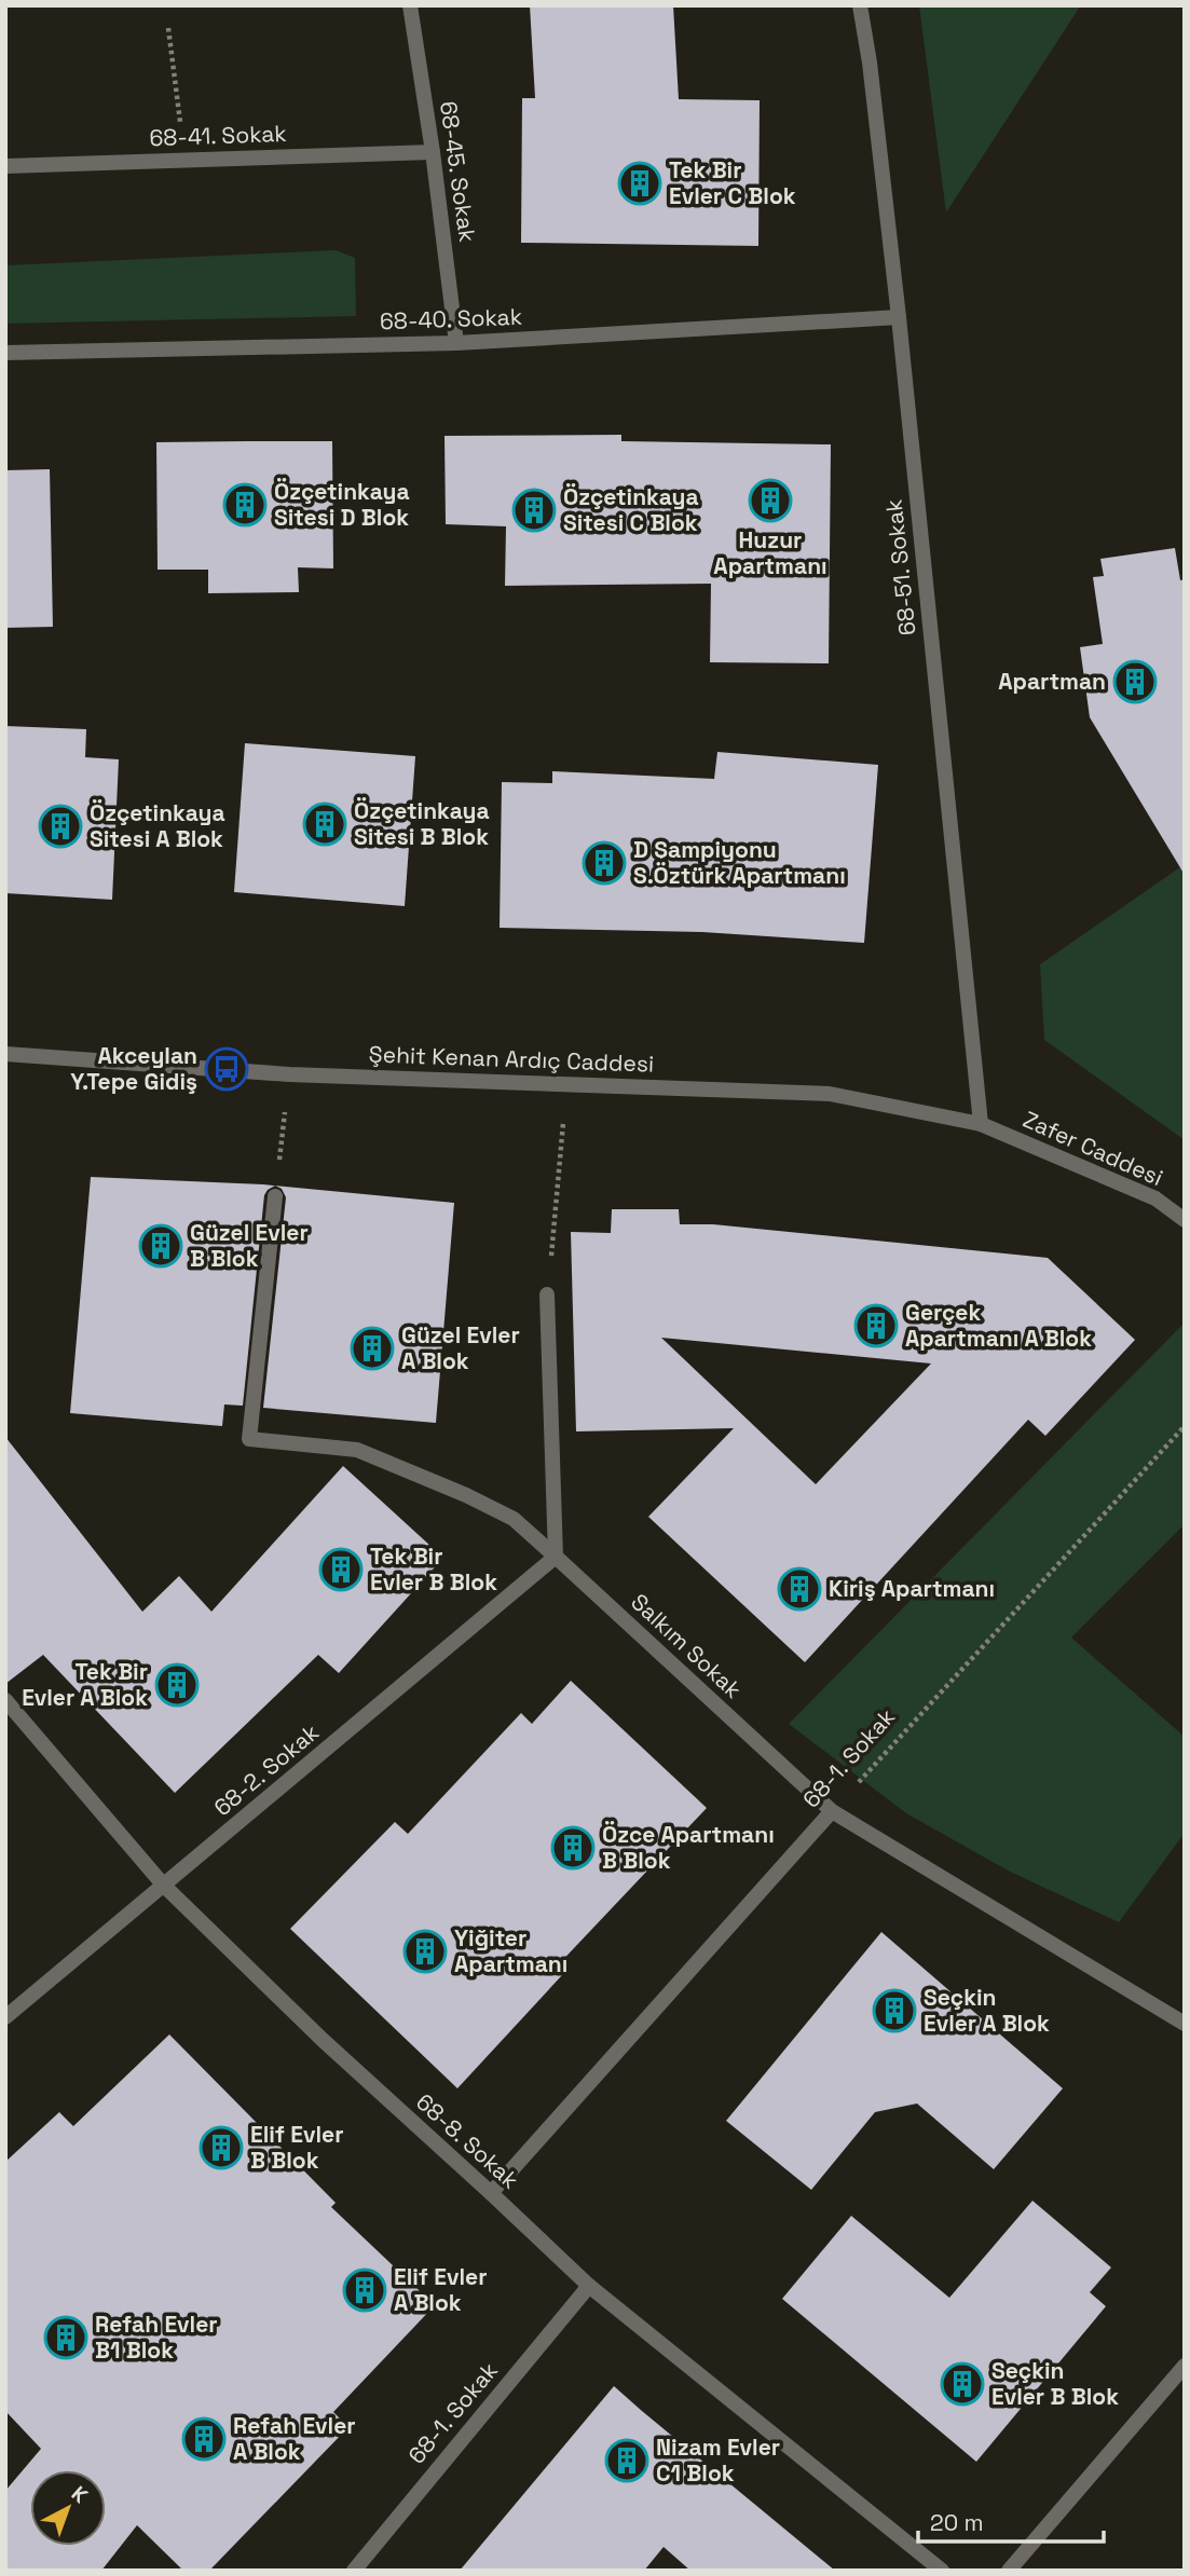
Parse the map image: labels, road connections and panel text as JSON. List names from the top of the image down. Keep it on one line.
{"streets":{"street":["68-41. Sokak","68-45. Sokak","68-40. Sokak","68-51. Sokak","Şehit Kenan Ardıç Caddesi","Zafer Caddesi","Salkım Sokak","68-1. Sokak","68-2. Sokak","68-8. Sokak"]},"crossings":[["68-41. Sokak","68-45. Sokak"],["68-45. Sokak","68-40. Sokak"],["68-40. Sokak","68-51. Sokak"],["68-51. Sokak","Şehit Kenan Ardıç Caddesi"],["68-51. Sokak","Zafer Caddesi"],["Şehit Kenan Ardıç Caddesi","Zafer Caddesi"],["Salkım Sokak","68-1. Sokak"],["Salkım Sokak","68-2. Sokak"],["68-1. Sokak","68-8. Sokak"],["68-2. Sokak","68-8. Sokak"]],"places":{"building":["Tek Bir Evler C Blok","Huzur Apartmanı","Özçetinkaya Sitesi D Blok","Özçetinkaya Sitesi C Blok","Apartman","Özçetinkaya Sitesi B Blok","Özçetinkaya Sitesi A Blok","D Şampiyonu S.Öztürk Apartmanı","Güzel Evler B Blok","Gerçek Apartmanı A Blok","Güzel Evler A Blok","Tek Bir Evler B Blok","Kiriş Apartmanı","Tek Bir Evler A Blok","Özce Apartmanı B Blok","Yiğiter Apartmanı","Seçkin Evler A Blok","Elif Evler B Blok","Elif Evler A Blok","Refah Evler B1 Blok","Seçkin Evler B Blok","Refah Evler A Blok","Nizam Evler C1 Blok"],"bus stop":["Akceylan Y.Tepe Gidiş"]},"scale_bar":"20 m","north":"top right"}
